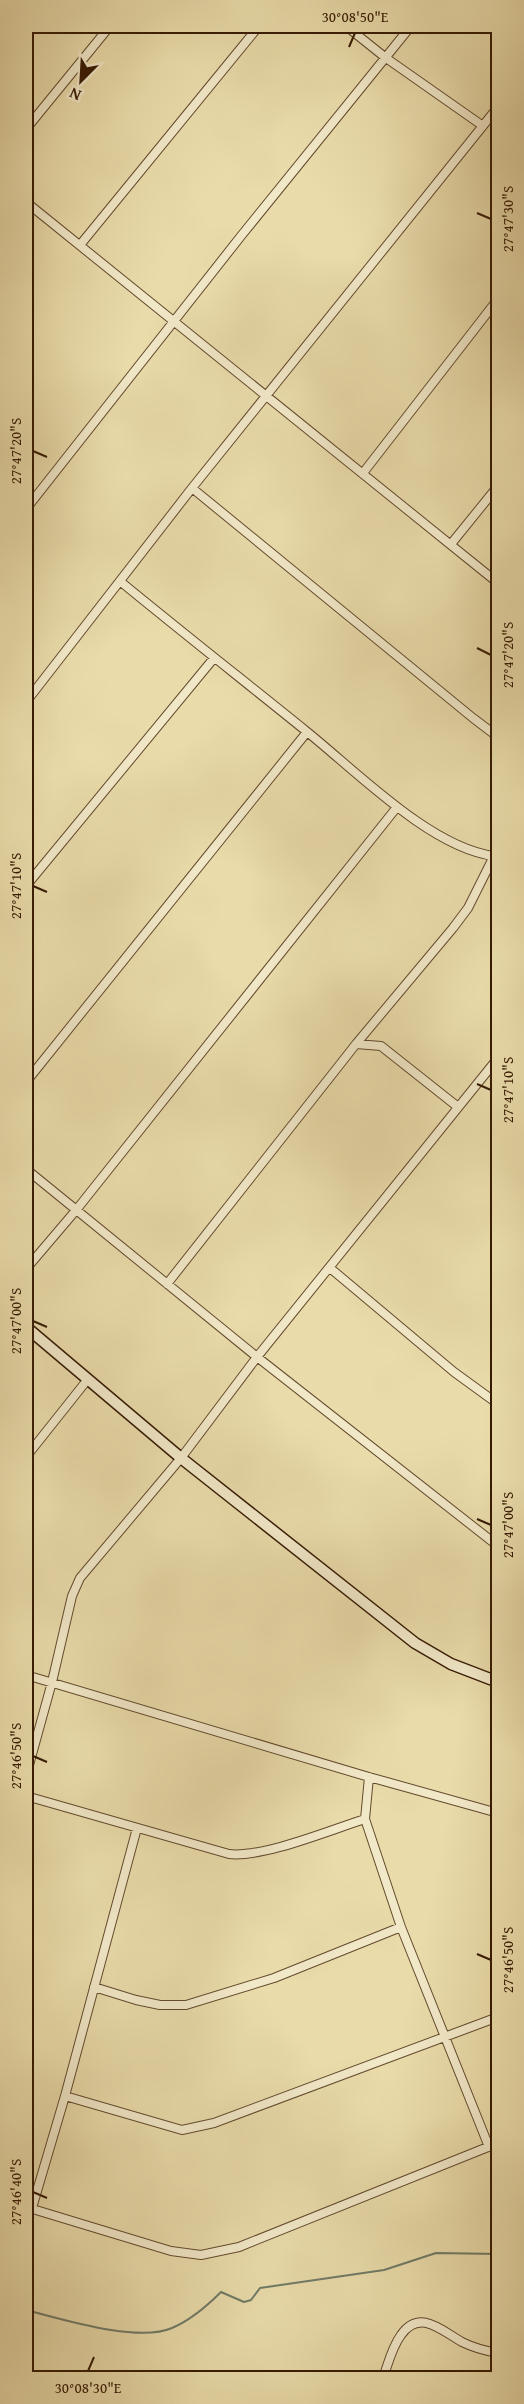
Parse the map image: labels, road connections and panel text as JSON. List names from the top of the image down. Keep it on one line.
{"north":"bottom left","coordinates":["30°08'50\"E","27°47'30\"S","27°47'20\"S","27°47'10\"S","27°47'00\"S","27°46'50\"S","27°46'40\"S","30°08'30\"E"]}
